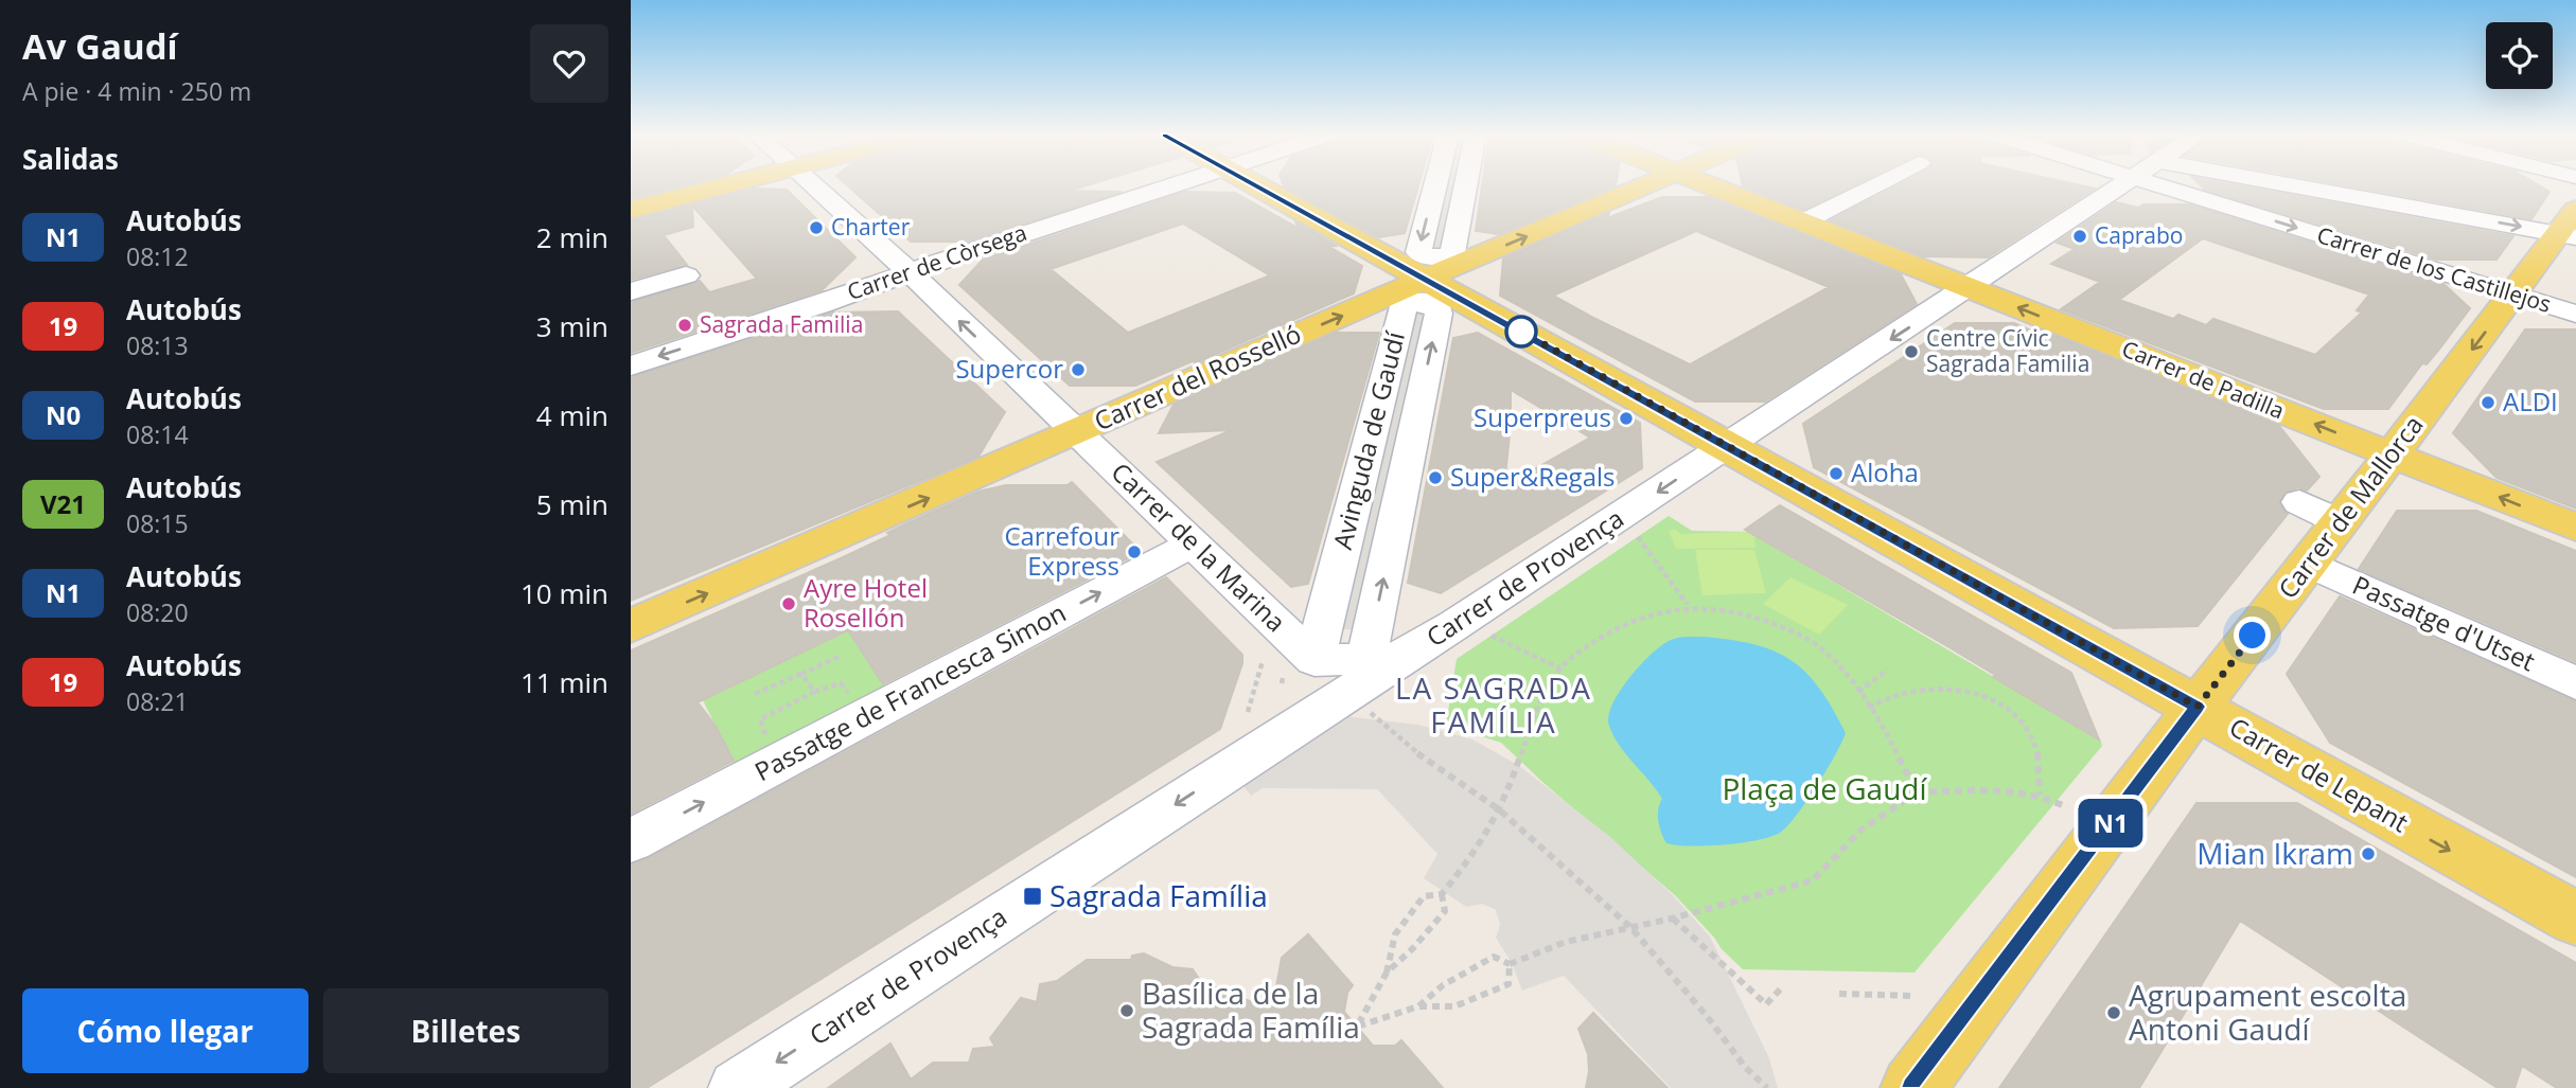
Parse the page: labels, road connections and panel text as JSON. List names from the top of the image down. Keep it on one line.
{"streets":{"main road":["Carrer del Rosselló","Carrer de Padilla","Carrer de Mallorca","Carrer de Lepant"],"street":["Carrer de Còrsega","Carrer de los Castillejos","Avinguda de Gaudí","Carrer de la Marina","Carrer de Provença","Passatge d'Utset","Passatge de Francesca Simon"]},"crossings":[["Carrer de Còrsega","Carrer de la Marina"],["Carrer de los Castillejos","Carrer de Mallorca"],["Carrer del Rosselló","Carrer de la Marina"],["Carrer del Rosselló","Carrer de Lepant"],["Carrer de Padilla","Carrer de Mallorca"],["Carrer de Padilla","Carrer de Provença"],["Avinguda de Gaudí","Carrer de la Marina"],["Avinguda de Gaudí","Carrer de Provença"],["Carrer de Mallorca","Passatge d'Utset"],["Carrer de Mallorca","Carrer de Lepant"],["Carrer de la Marina","Carrer de Provença"],["Carrer de la Marina","Passatge de Francesca Simon"],["Carrer de Provença","Carrer de Lepant"]],"one_way":["Carrer de Còrsega","Carrer del Rosselló","Carrer de Padilla","Carrer de Provença","Passatge de Francesca Simon"],"districts":["LA SAGRADA FAMÍLIA"],"parks":["Plaça de Gaudí"],"places":{"other":["Charter","Caprabo","Sagrada Familia","Centre Cívic Sagrada Familia","Supercor","ALDI","Superpreus","Aloha","Super&Regals","Carrefour Express","Ayre Hotel Rosellón","Mian Ikram","Basílica de la Sagrada Família","Agrupament escolta Antoni Gaudí"],"transit":["Sagrada Família"]},"lines":["bus line N1"],"page":{"heading":[["Av Gaudí","A pie · 4 min · 250 m"],"Salidas"],"on_map":"N1","list":[{"mark":"N1","name":"Autobús","note":"08:12","value":"2 min"},{"mark":"19","name":"Autobús","note":"08:13","value":"3 min"},{"mark":"N0","name":"Autobús","note":"08:14","value":"4 min"},{"mark":"V21","name":"Autobús","note":"08:15","value":"5 min"},{"mark":"N1","name":"Autobús","note":"08:20","value":"10 min"},{"mark":"19","name":"Autobús","note":"08:21","value":"11 min"}],"buttons":["Cómo llegar","Billetes"]}}
